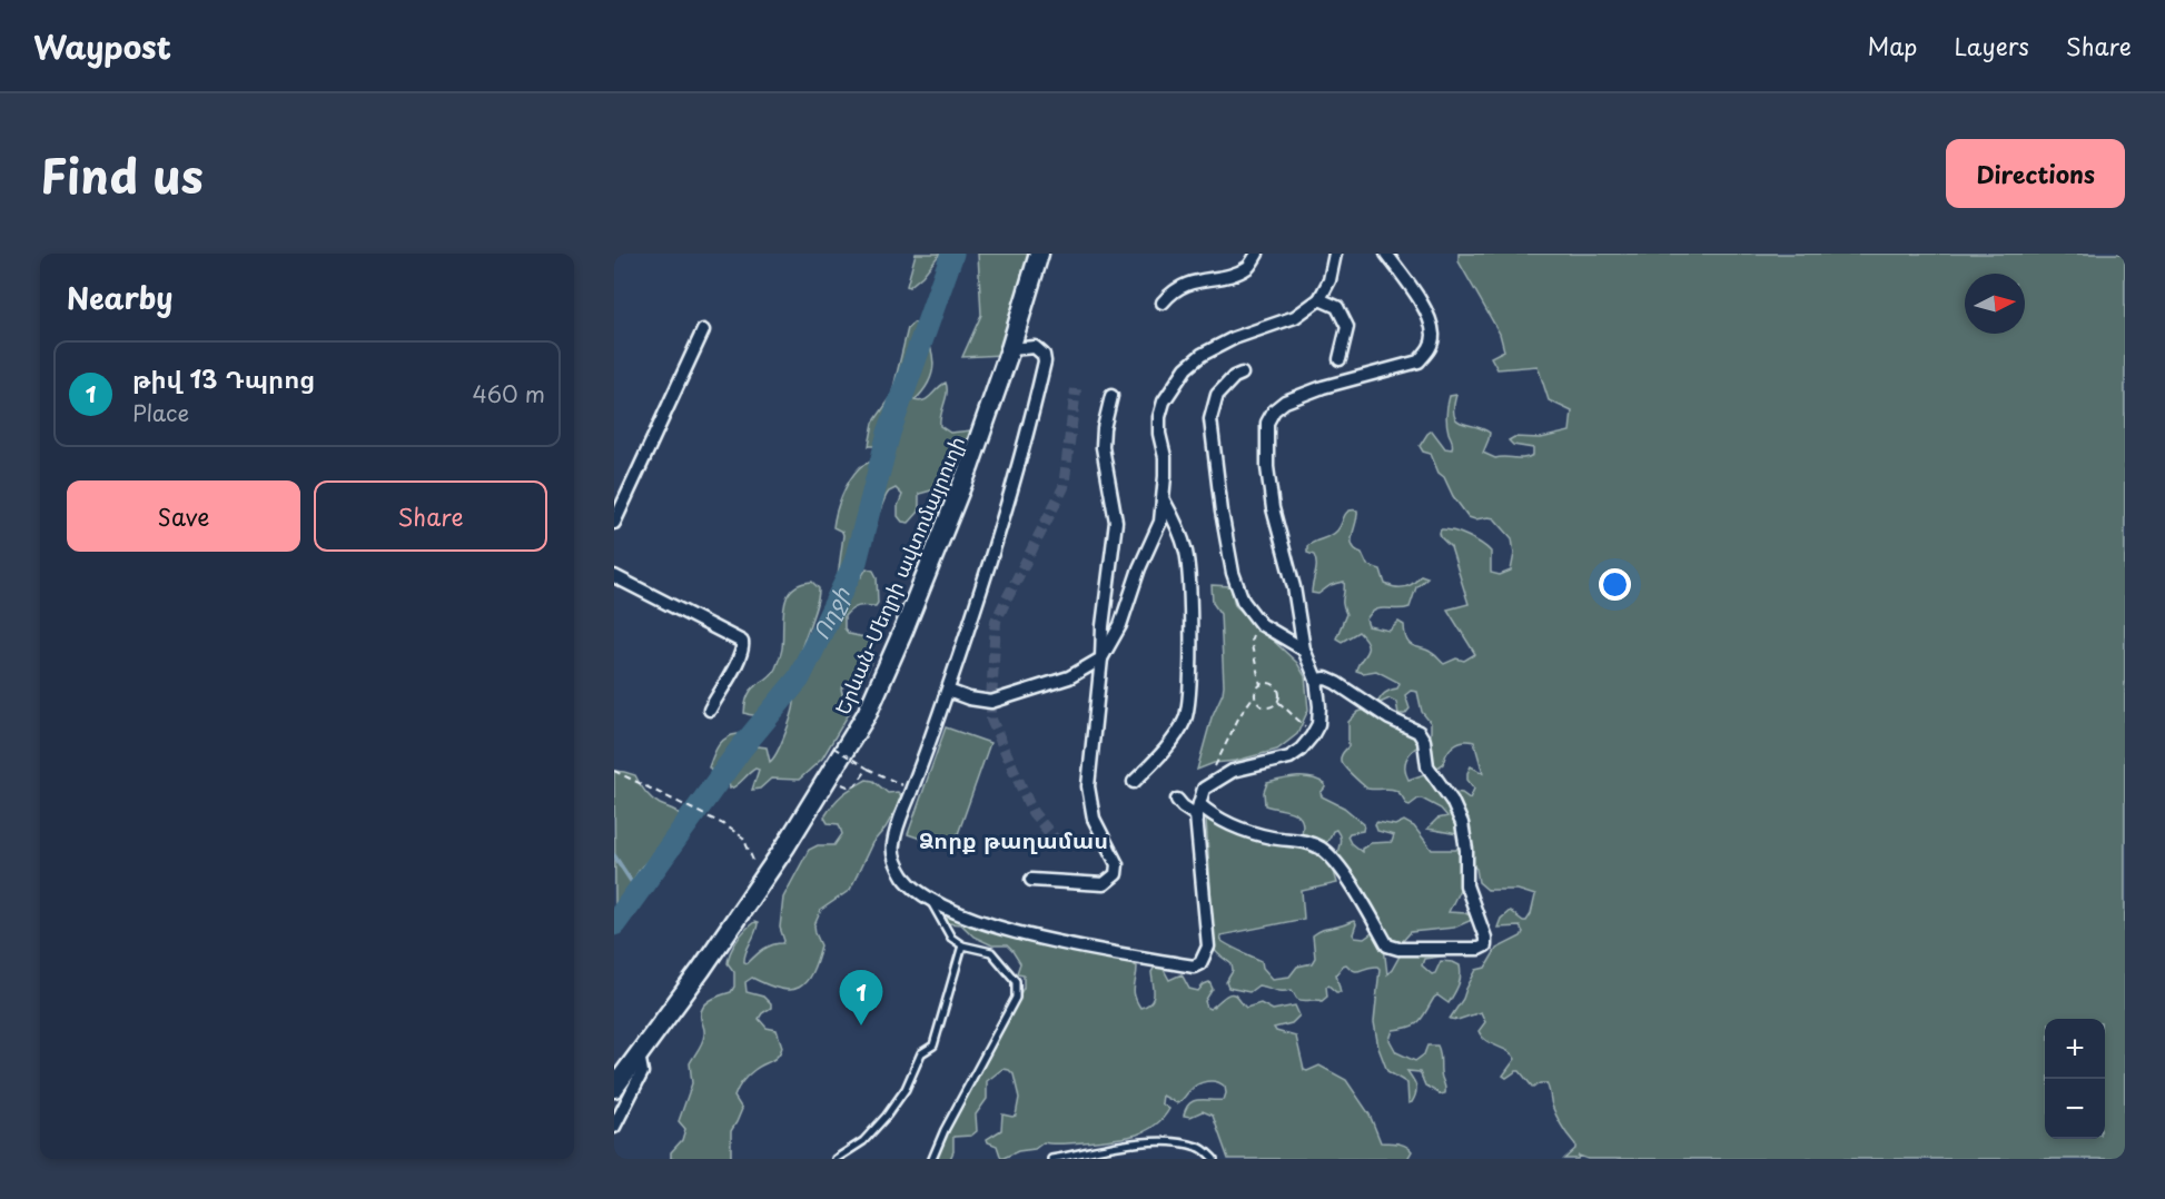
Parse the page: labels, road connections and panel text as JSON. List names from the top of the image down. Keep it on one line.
{"streets":{"highway":["Երևան-Մեղրի ավտոմայրուղի"]},"districts":["Ձորք թաղամաս"],"water":["Ողջի"],"north":"right","page":{"header":"Waypost","nav":["Map","Layers","Share"],"title":"Find us","buttons":["Directions",["Save","Share"]],"heading":"Nearby","list":[{"mark":"1","name":"թիվ 13 Դպրոց","note":"Place","value":"460 m"}],"pins":"1","map_buttons":["+","−"]}}
